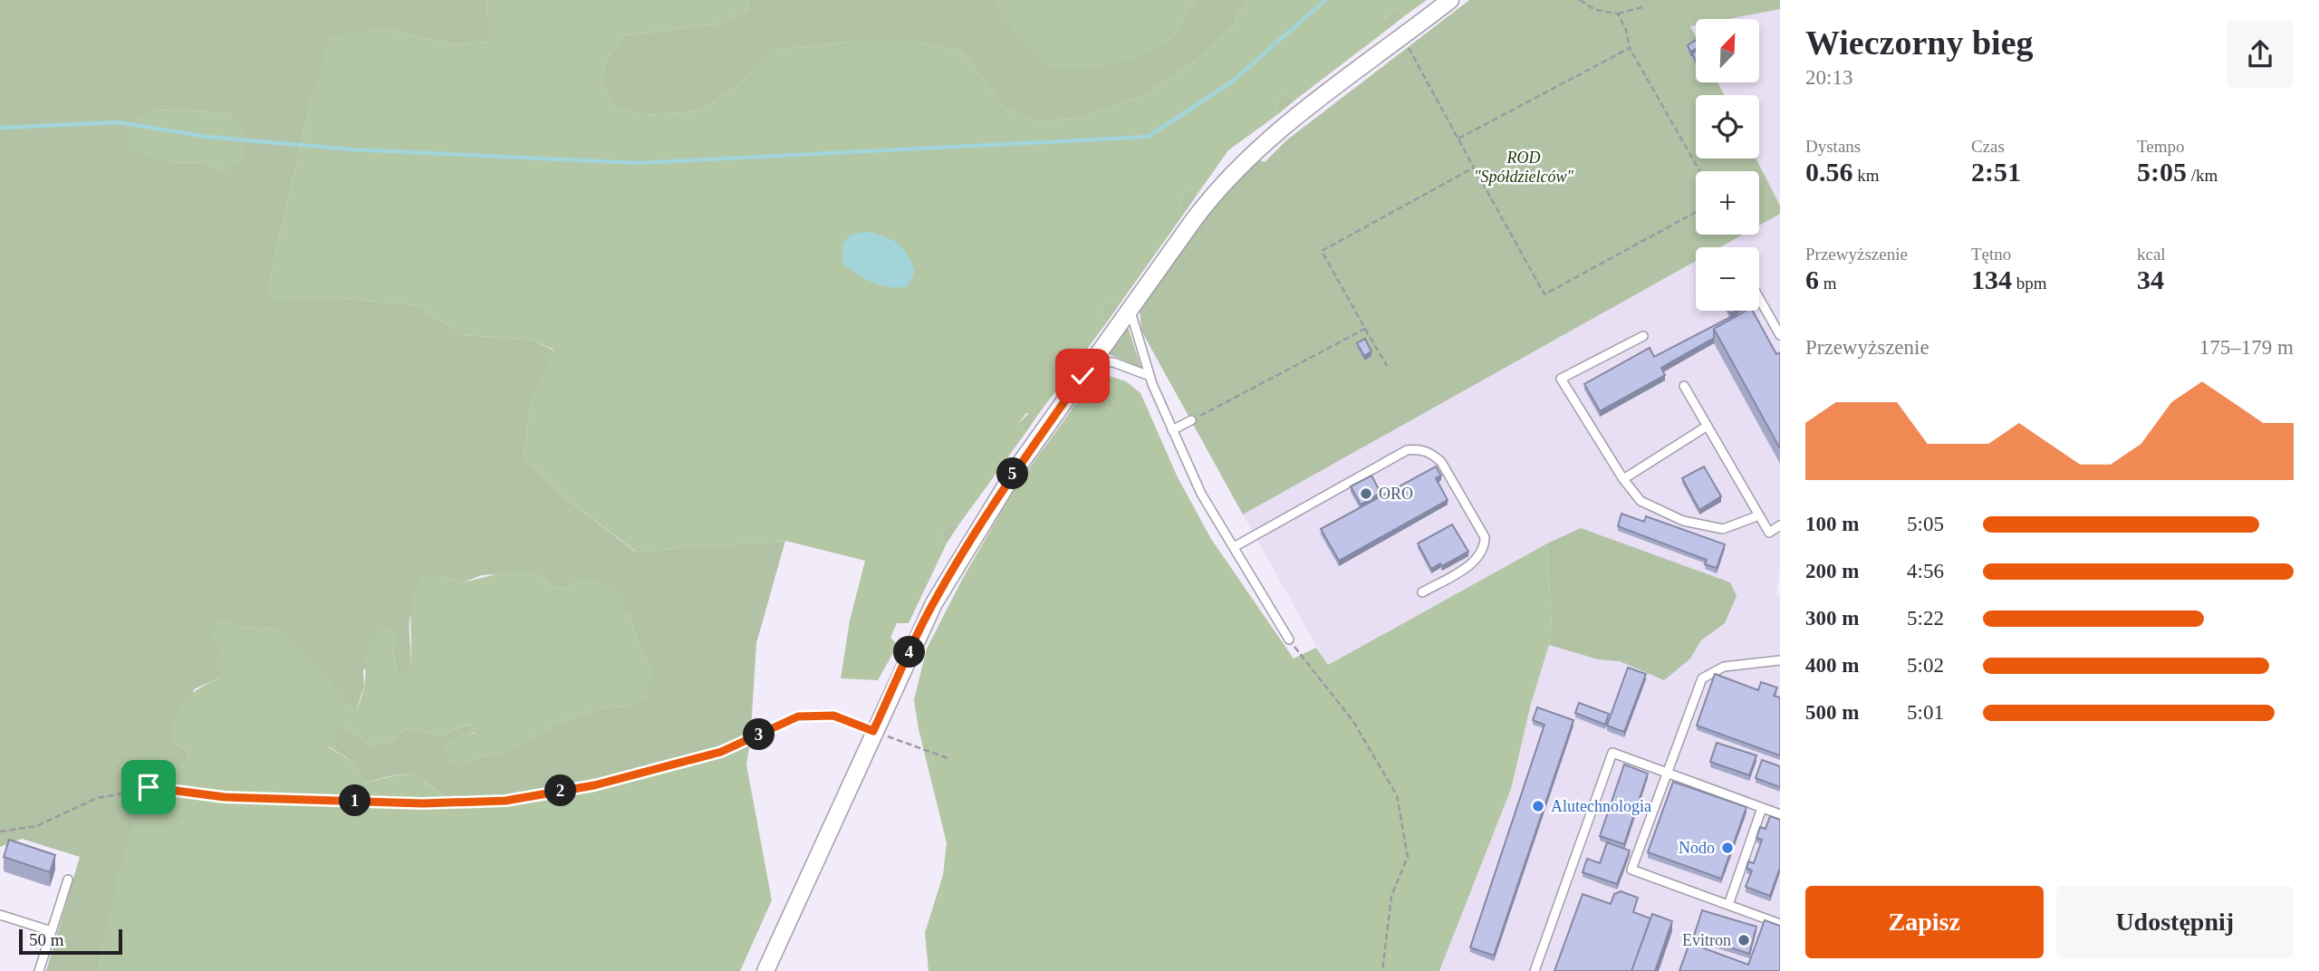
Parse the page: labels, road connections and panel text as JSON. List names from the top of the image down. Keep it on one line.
{"parks":["ROD \"Spółdzielców\""],"places":["ORO","Alutechnologia","Nodo","Evitron"],"scale_bar":"50 m","north":"top right","page":{"heading":["Wieczorny bieg","20:13"],"map_buttons":["+","−"],"stats":[["Dystans","0.56 km"],["Czas","2:51"],["Tempo","5:05 /km"],["Przewyższenie","6 m"],["Tętno","134 bpm"],["kcal","34"]],"chart":["Przewyższenie","175–179 m"],"pins":["5","4","3","2","1"],"list":[{"name":"100 m","note":"5:05"},{"name":"200 m","note":"4:56"},{"name":"300 m","note":"5:22"},{"name":"400 m","note":"5:02"},{"name":"500 m","note":"5:01"}],"buttons":["Zapisz","Udostępnij"],"scale":"50 m"}}
